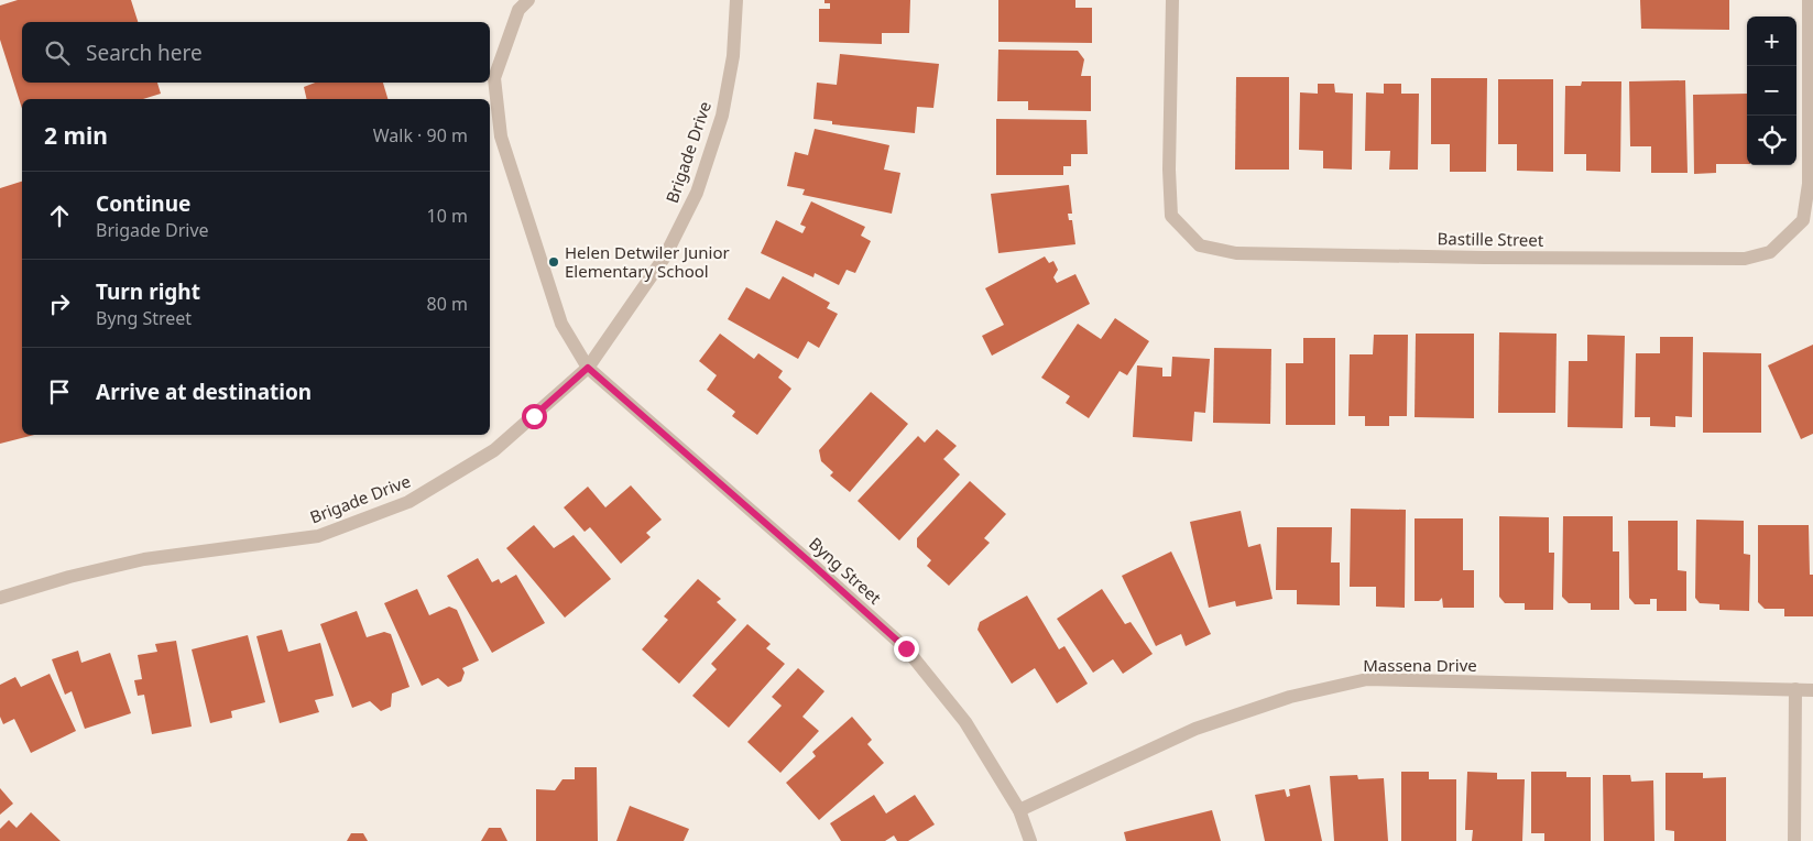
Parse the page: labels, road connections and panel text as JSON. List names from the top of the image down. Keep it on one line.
{"streets":{"street":["Brigade Drive","Bastille Street","Byng Street","Massena Drive"]},"crossings":[["Brigade Drive","Byng Street"],["Byng Street","Massena Drive"]],"places":["Helen Detwiler Junior Elementary School"],"page":{"map_buttons":["+","−"],"search":"Search here","heading":["2 min","Walk · 90 m"],"list":[["Continue","Brigade Drive","10 m"],["Turn right","Byng Street","80 m"],"Arrive at destination"]}}
